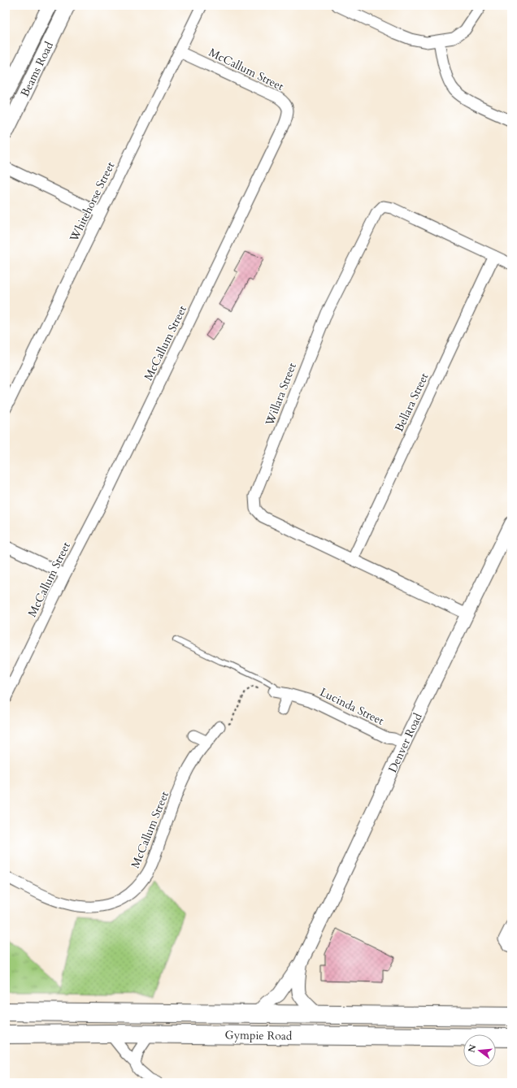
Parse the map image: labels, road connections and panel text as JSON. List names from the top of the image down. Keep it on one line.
{"streets":{"highway":["Gympie Road"],"main road":["Beams Road"],"street":["McCallum Street","Whitehorse Street","Willara Street","Bellara Street","Lucinda Street","Denver Road"]},"crossings":[["McCallum Street","Whitehorse Street"],["Willara Street","Bellara Street"],["Willara Street","Denver Road"],["Lucinda Street","Denver Road"],["Denver Road","Gympie Road"]],"north":"left"}
